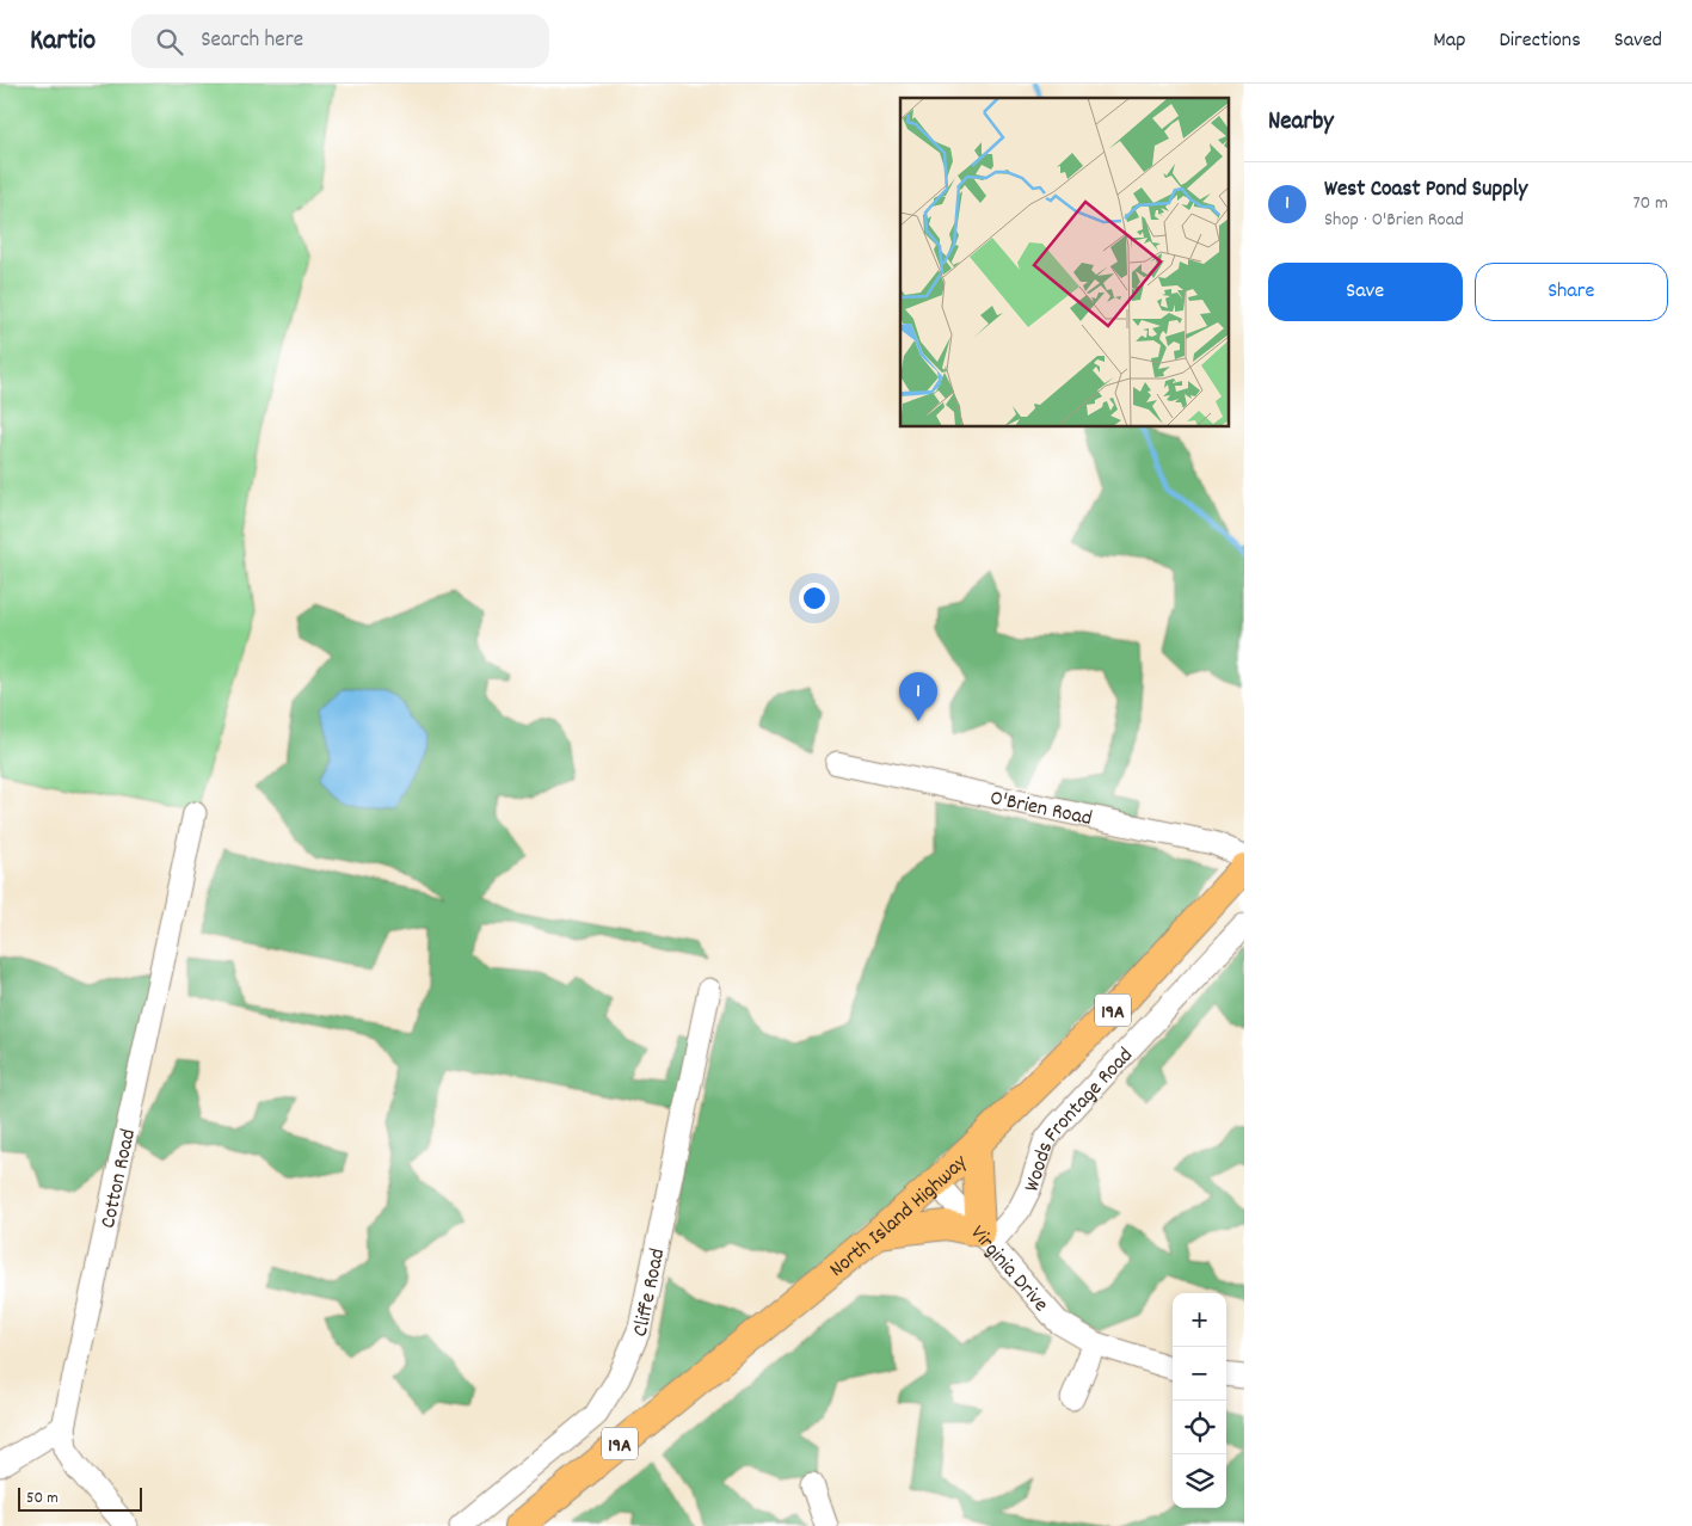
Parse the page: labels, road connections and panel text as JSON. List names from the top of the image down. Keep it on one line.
{"streets":{"main road":["19A","North Island Highway"],"street":["O'Brien Road","Woods Frontage Road","Cotton Road","Virginia Drive","Cliffe Road"]},"crossings":[["Woods Frontage Road","Virginia Drive"],["North Island Highway","Virginia Drive"]],"scale_bar":"50 m","page":{"header":"Kartio","search":"Search here","nav":["Map","Directions","Saved"],"heading":"Nearby","list":[{"mark":"1","name":"West Coast Pond Supply","note":"Shop · O'Brien Road","value":"70 m"}],"buttons":["Save","Share"],"pins":"1","map_buttons":["+","−"],"scale":"50 m"}}
